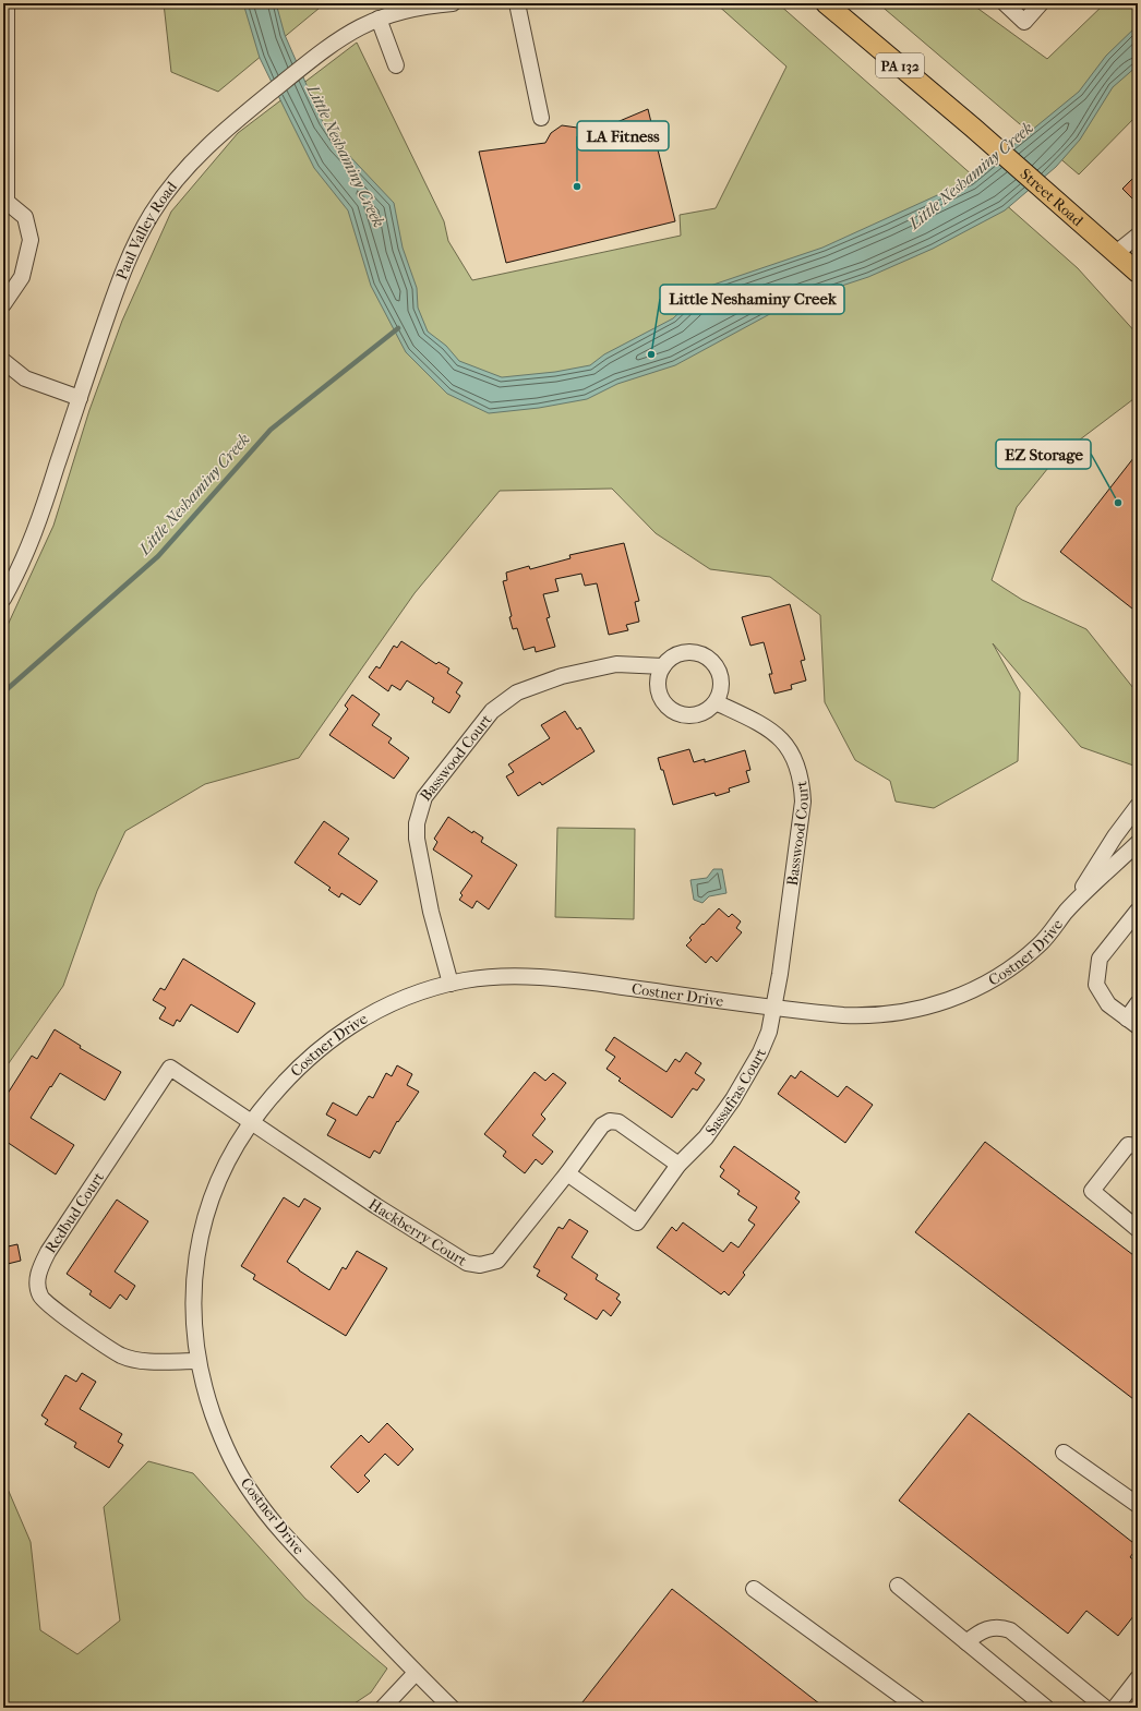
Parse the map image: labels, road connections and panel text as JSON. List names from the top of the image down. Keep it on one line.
{"streets":{"main road":["PA 132","Street Road"],"street":["Paul Valley Road","Basswood Court","Costner Drive","Sassafras Court","Redbud Court","Hackberry Court"]},"crossings":[["Basswood Court","Costner Drive"],["Basswood Court","Sassafras Court"],["Costner Drive","Sassafras Court"],["Costner Drive","Redbud Court"],["Costner Drive","Hackberry Court"],["Sassafras Court","Hackberry Court"],["Redbud Court","Hackberry Court"]],"water":["Little Neshaminy Creek"],"places":["LA Fitness","Little Neshaminy Creek","EZ Storage"]}
